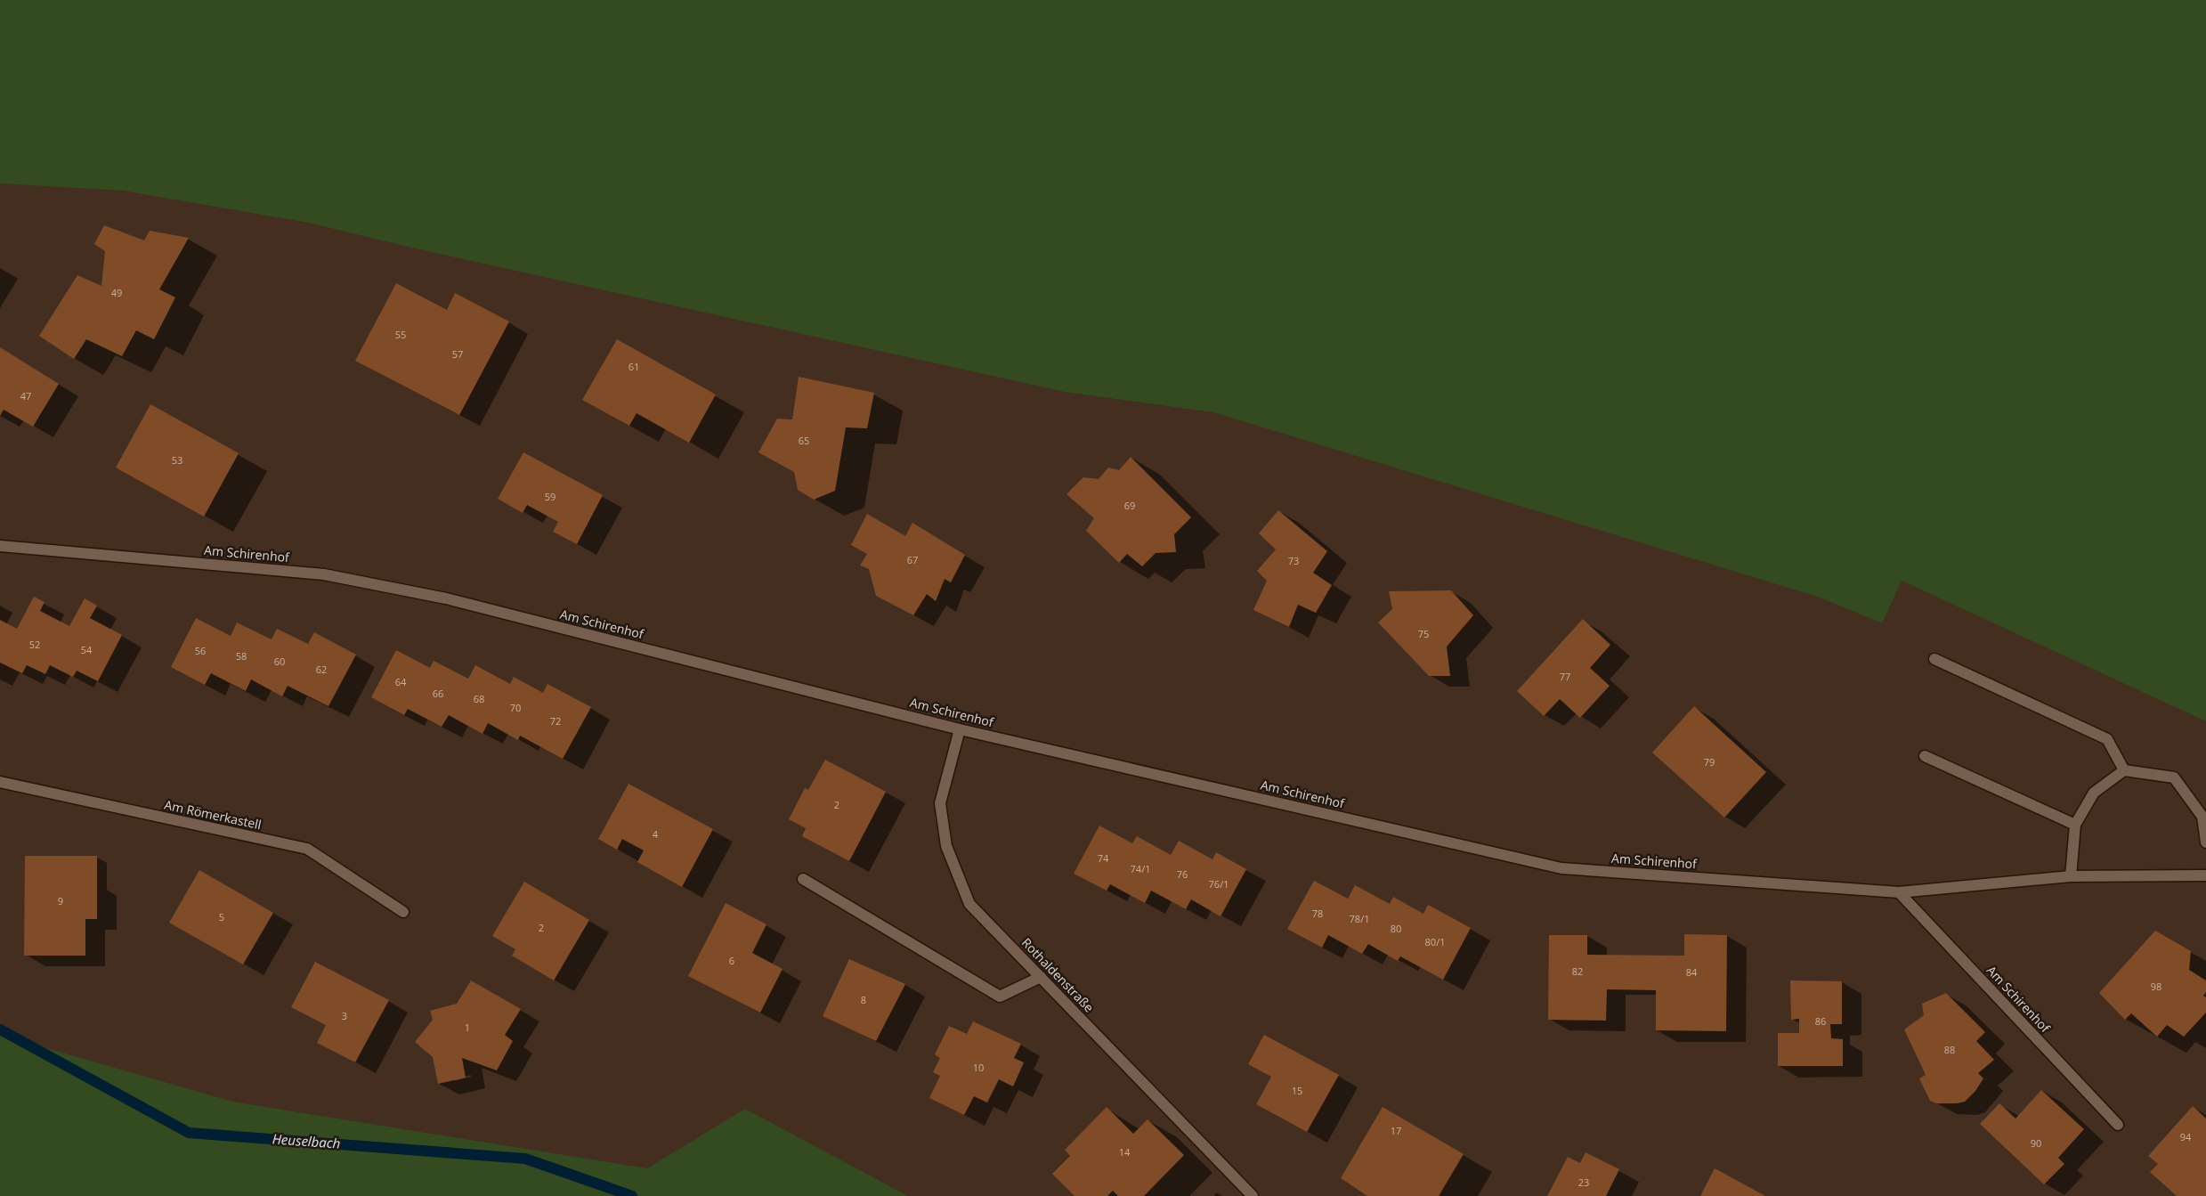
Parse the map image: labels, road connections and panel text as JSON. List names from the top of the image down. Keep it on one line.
{"streets":{"street":["Am Schirenhof","Am Römerkastell","Rothaldenstraße"]},"crossings":[["Am Schirenhof","Rothaldenstraße"]],"water":["Heuselbach"],"house_numbers":["49","55","57","61","47","65","53","59","69","67","73","75","52","54","56","58","60","62","77","64","66","68","70","72","79","2","4","74","74/1","76","76/1","9","78","5","78/1","2","80","80/1","6","82","84","98","8","3","86","1","88","10","15","17","94","90","14","23"]}
